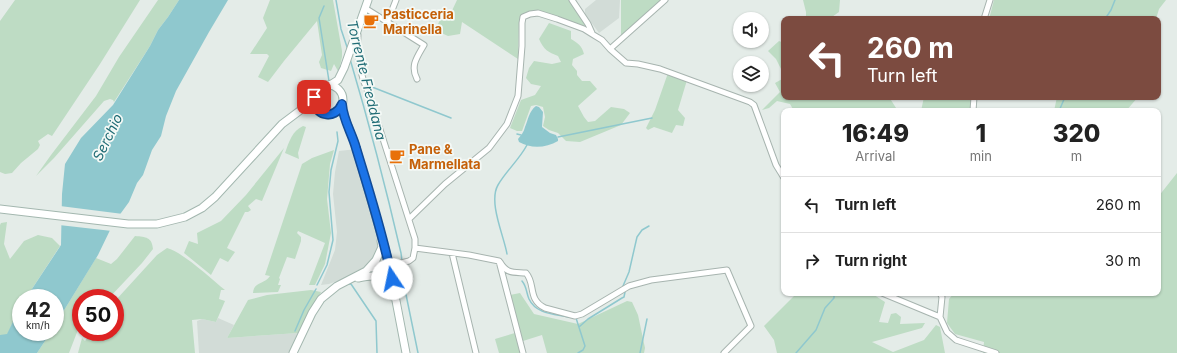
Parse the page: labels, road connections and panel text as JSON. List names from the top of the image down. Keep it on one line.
{"water":["Torrente Freddana","Serchio"],"places":{"cafe":["Pasticceria Marinella","Pane & Marmellata"]},"page":{"turn":["260 m","Turn left"],"eta":["16:49","Arrival","1","min","320","m"],"list":[{"name":"Turn left","value":"260 m"},{"name":"Turn right","value":"30 m"}],"speed":"42 km/h","limit":"50"}}
